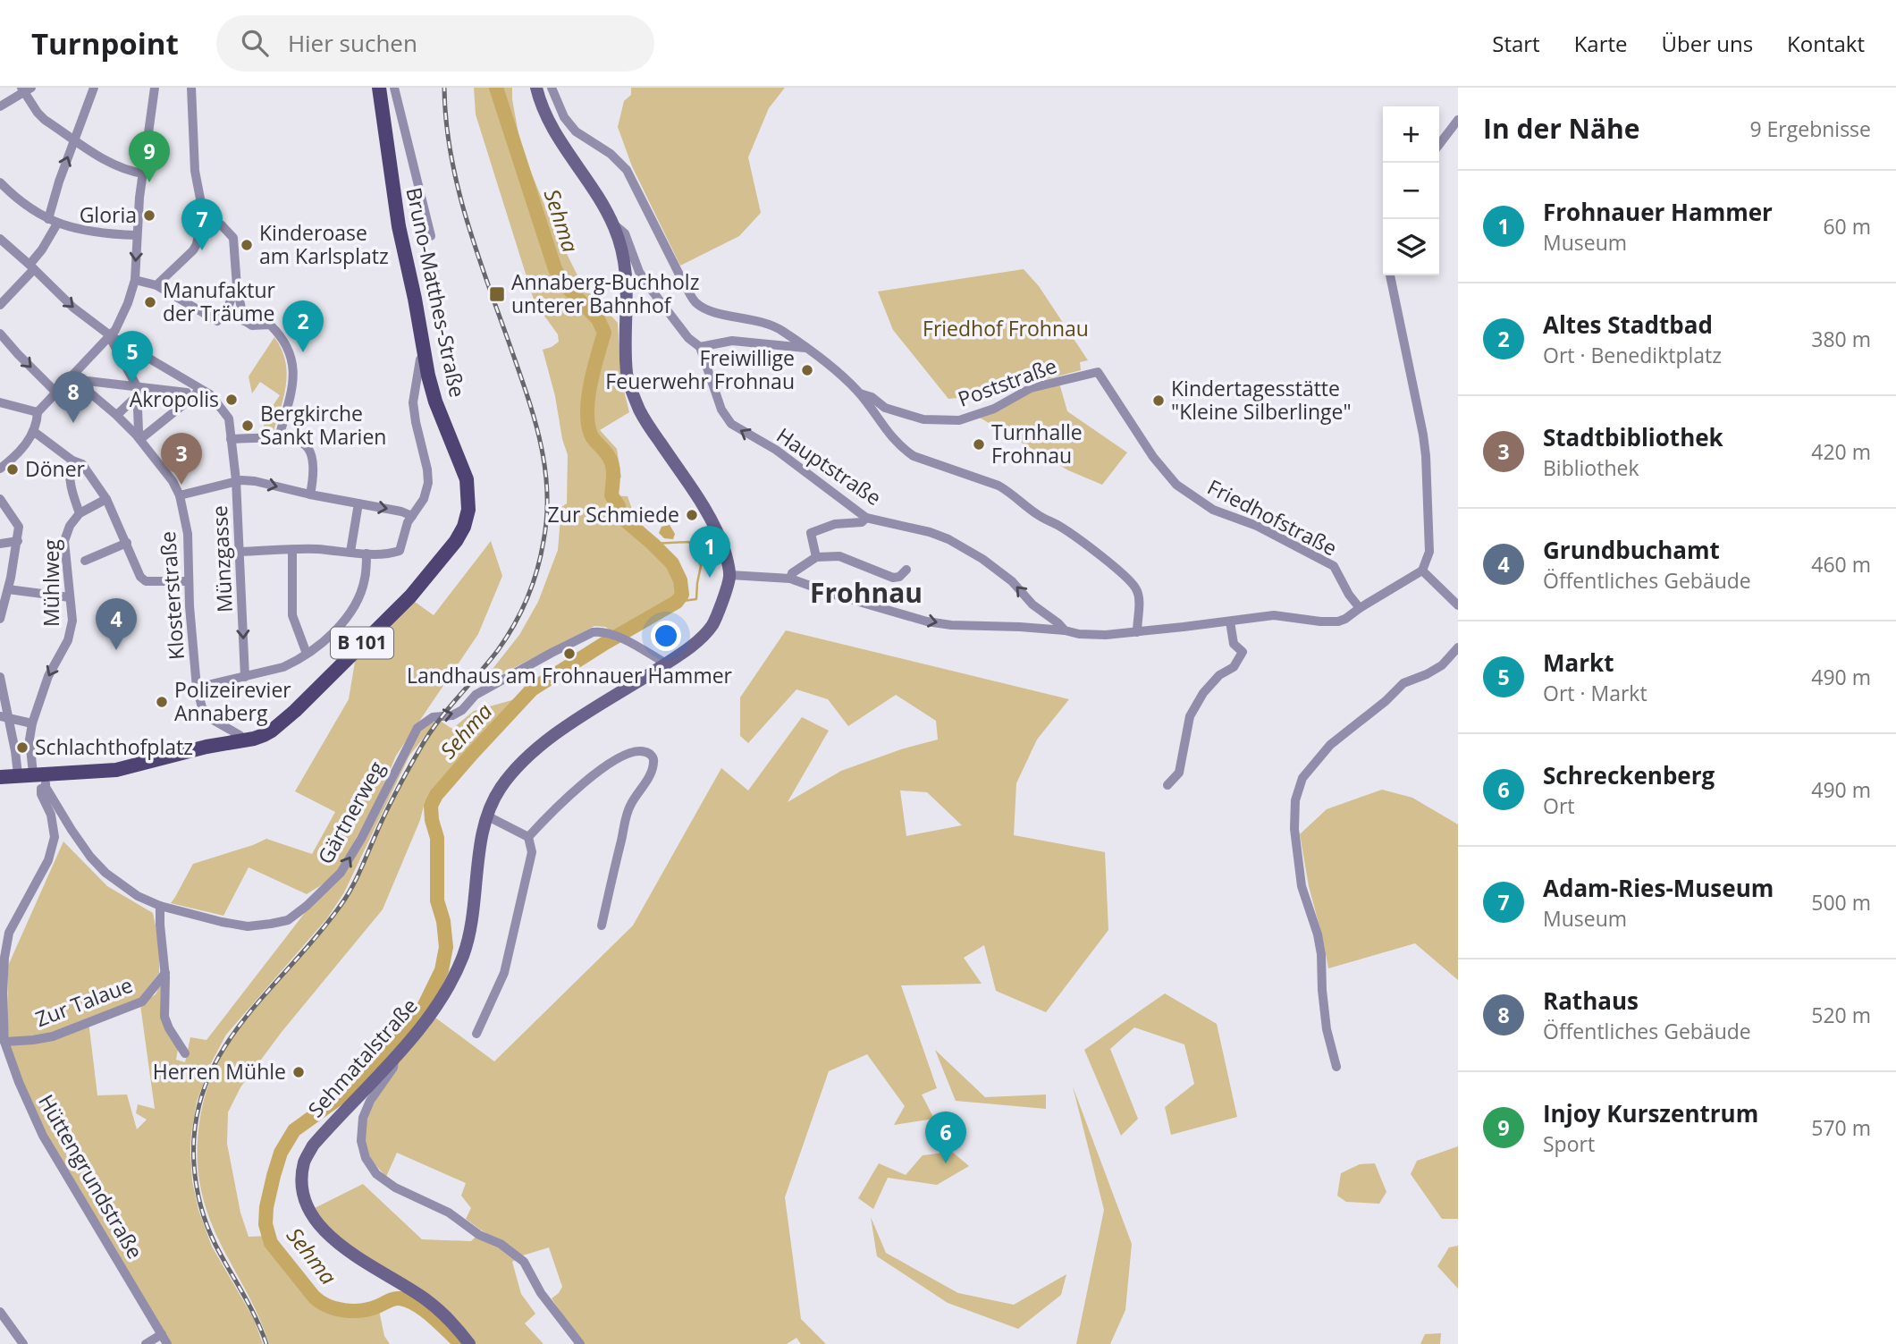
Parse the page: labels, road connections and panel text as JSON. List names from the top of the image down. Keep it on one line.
{"streets":{"main road":["Bruno-Matthes-Straße","B 101","Sehmatalstraße"],"street":["Poststraße","Hauptstraße","Friedhofstraße","Münzgasse","Mühlweg","Klosterstraße","Gärtnerweg","Zur Talaue","Hüttengrundstraße"]},"crossings":[["Bruno-Matthes-Straße","Klosterstraße"],["Bruno-Matthes-Straße","B 101"],["Poststraße","Friedhofstraße"],["Klosterstraße","B 101"],["B 101","Gärtnerweg"],["B 101","Hüttengrundstraße"],["Gärtnerweg","Sehmatalstraße"],["Gärtnerweg","Hüttengrundstraße"],["Zur Talaue","Hüttengrundstraße"]],"one_way":["Gärtnerweg"],"districts":["Frohnau"],"water":["Sehma"],"parks":["Friedhof Frohnau"],"places":{"other":["Gloria","Kinderoase am Karlsplatz","Manufaktur der Träume","Freiwillige Feuerwehr Frohnau","Akropolis","Kindertagesstätte \"Kleine Silberlinge\"","Bergkirche Sankt Marien","Turnhalle Frohnau","Döner","Zur Schmiede","Landhaus am Frohnauer Hammer","Polizeirevier Annaberg","Schlachthofplatz","Herren Mühle"],"transit":["Annaberg-Buchholz unterer Bahnhof"]},"page":{"header":"Turnpoint","search":"Hier suchen","nav":["Start","Karte","Über uns","Kontakt"],"heading":["In der Nähe","9 Ergebnisse"],"map_buttons":["+","−"],"pins":["9","7","2","5","8","3","1","4","6"],"list":[{"mark":"1","name":"Frohnauer Hammer","note":"Museum","value":"60 m"},{"mark":"2","name":"Altes Stadtbad","note":"Ort · Benediktplatz","value":"380 m"},{"mark":"3","name":"Stadtbibliothek","note":"Bibliothek","value":"420 m"},{"mark":"4","name":"Grundbuchamt","note":"Öffentliches Gebäude","value":"460 m"},{"mark":"5","name":"Markt","note":"Ort · Markt","value":"490 m"},{"mark":"6","name":"Schreckenberg","note":"Ort","value":"490 m"},{"mark":"7","name":"Adam-Ries-Museum","note":"Museum","value":"500 m"},{"mark":"8","name":"Rathaus","note":"Öffentliches Gebäude","value":"520 m"},{"mark":"9","name":"Injoy Kurszentrum","note":"Sport","value":"570 m"}]}}
